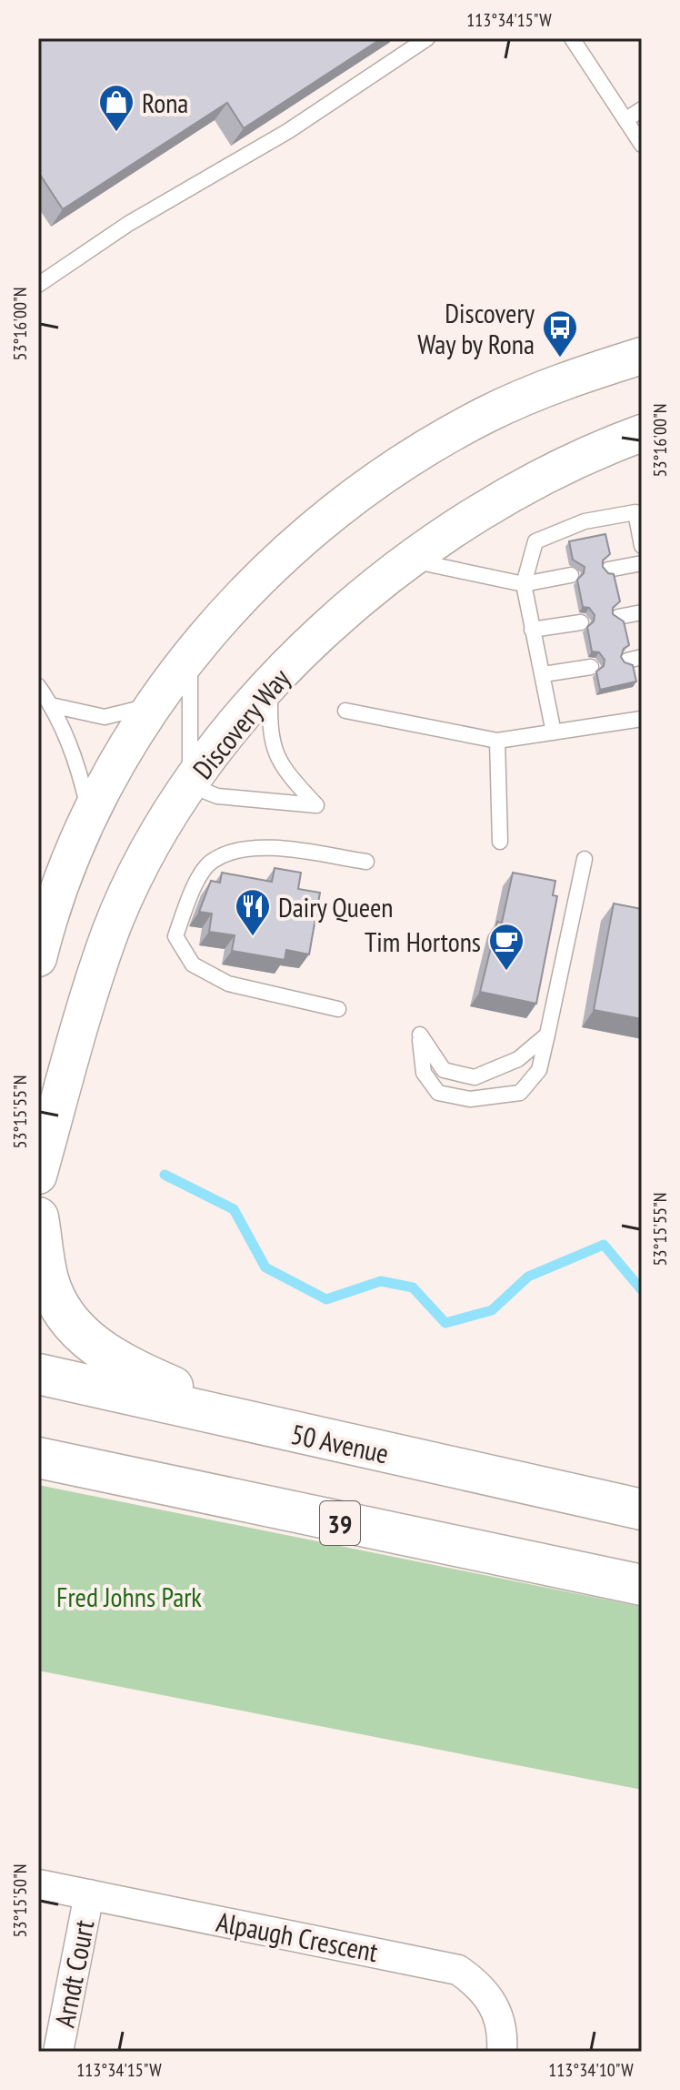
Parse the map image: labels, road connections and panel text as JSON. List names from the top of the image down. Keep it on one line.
{"streets":{"main road":["50 Avenue","39"],"street":["Discovery Way","Alpaugh Crescent","Arndt Court"]},"crossings":[["Alpaugh Crescent","Arndt Court"]],"parks":["Fred Johns Park"],"places":{"shop":["Rona"],"bus stop":["Discovery Way by Rona"],"restaurant":["Dairy Queen"],"cafe":["Tim Hortons"]},"coordinates":["113°34'15\"W","53°16'00\"N","53°15'55\"N","53°15'50\"N","113°34'10\"W"]}
